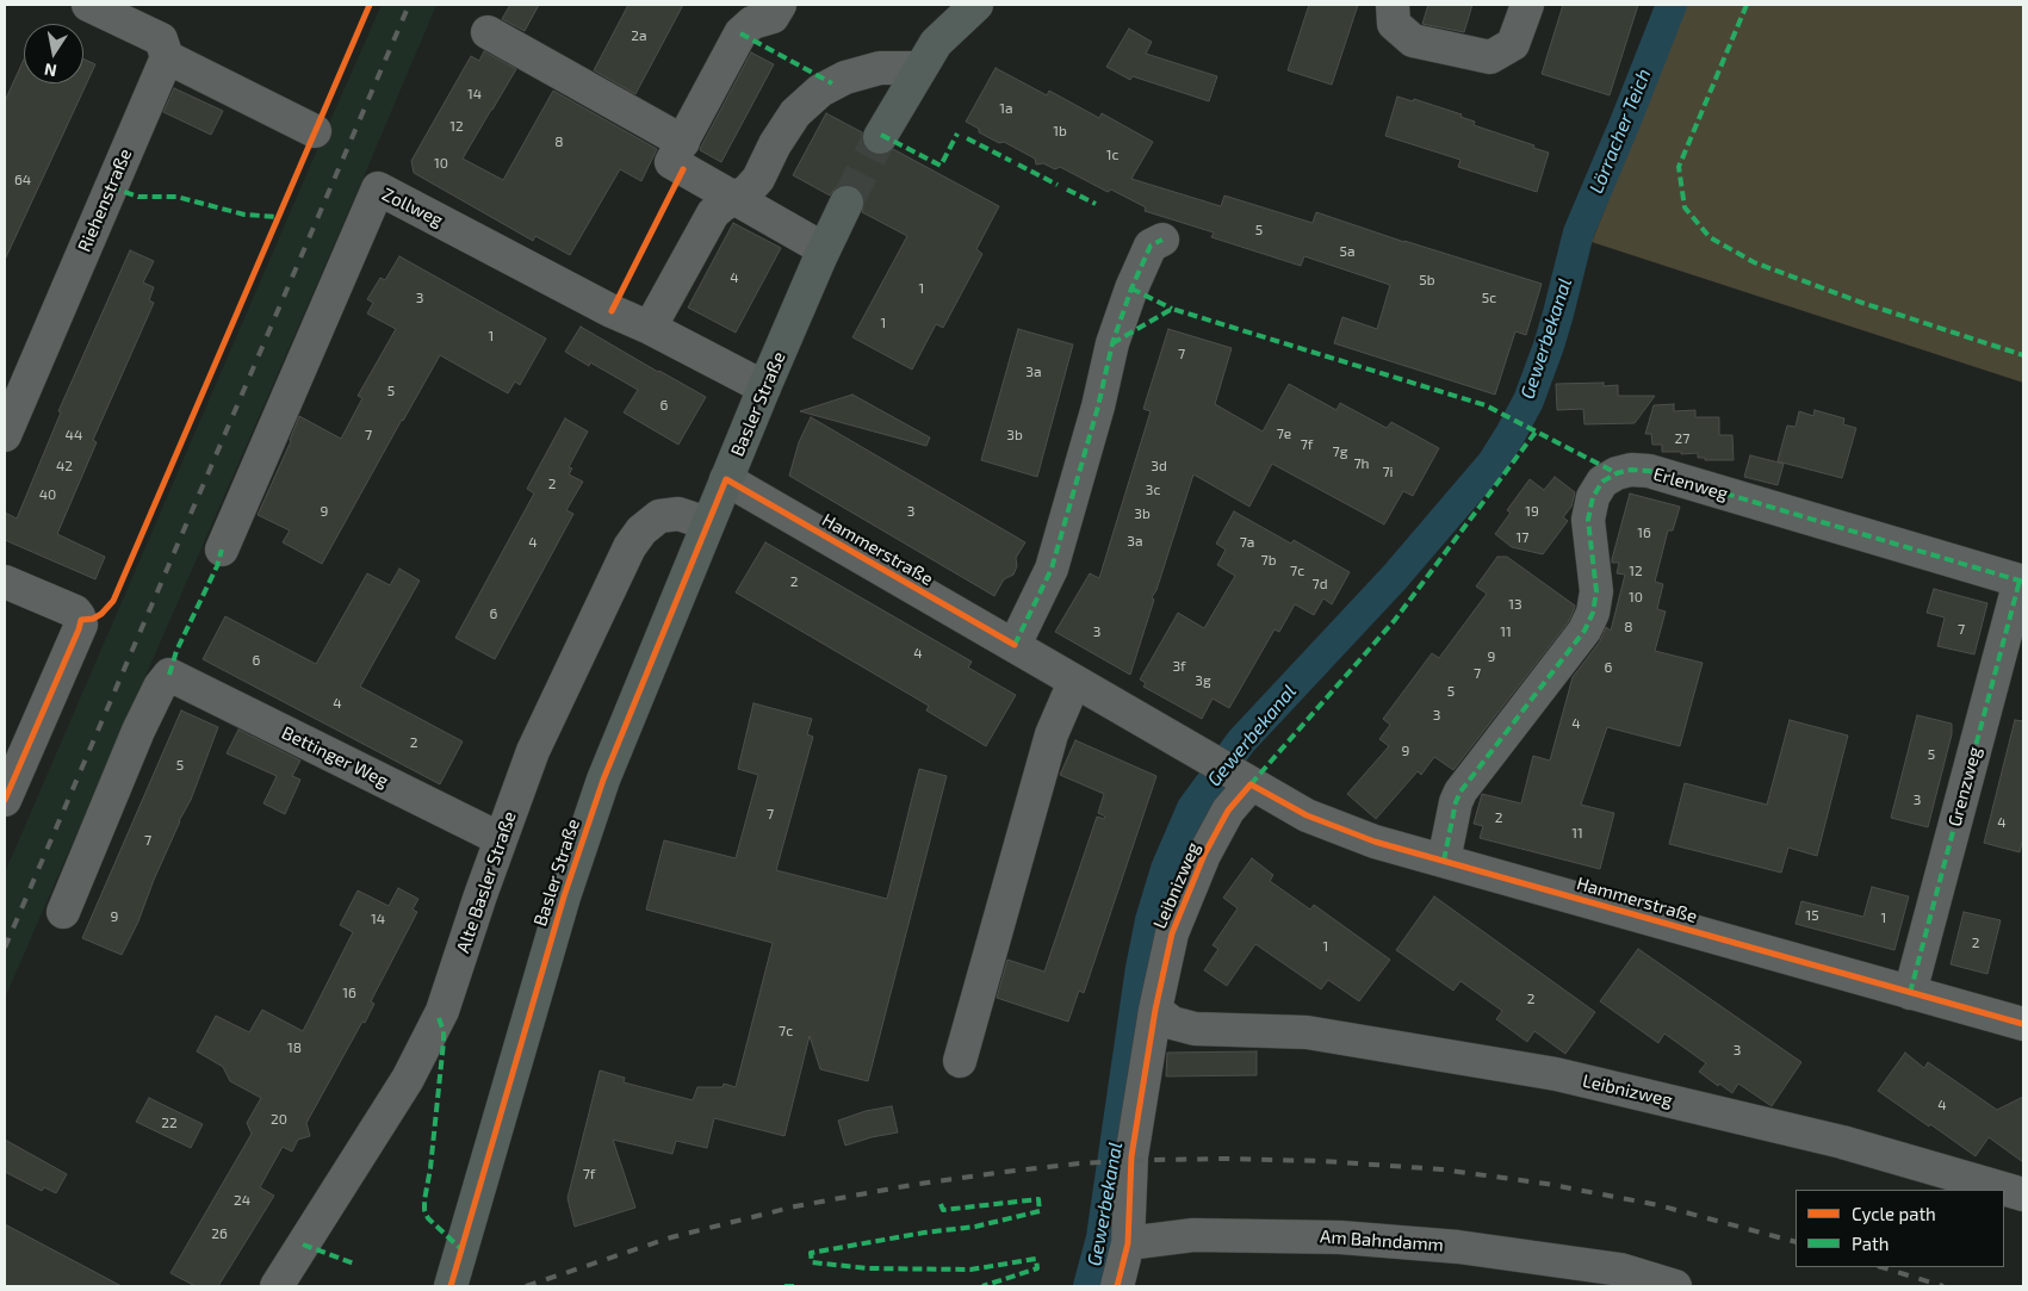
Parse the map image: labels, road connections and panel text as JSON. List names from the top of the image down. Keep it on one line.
{"streets":{"main road":["Basler Straße"],"street":["Riehenstraße","Zollweg","Erlenweg","Hammerstraße","Bettinger Weg","Grenzweg","Alte Basler Straße","Leibnizweg","Am Bahndamm"]},"crossings":[["Zollweg","Basler Straße"],["Basler Straße","Hammerstraße"],["Basler Straße","Alte Basler Straße"],["Erlenweg","Hammerstraße"],["Erlenweg","Grenzweg"],["Hammerstraße","Grenzweg"],["Hammerstraße","Leibnizweg"],["Bettinger Weg","Alte Basler Straße"]],"water":["Lörracher Teich","Gewerbekanal"],"house_numbers":["2a","14","1a","12","1b","8","1c","10","64","5","5a","4","5b","1","3","5c","1","1","7","3a","5","6","7e","44","7","3b","27","7f","7g","7h","42","3d","7i","2","3c","40","9","3","19","3b","16","17","3a","4","7a","7b","7c","12","2","7d","10","13","6","8","7","3","11","4","9","6","3f","6","7","3g","5","4","3","4","2","9","5","5","3","7","2","4","11","7","15","9","1","14","2","1","16","2","7c","18","3","4","20","22","7f","24","26"],"legend":["Cycle path","Path"],"north":"bottom"}
